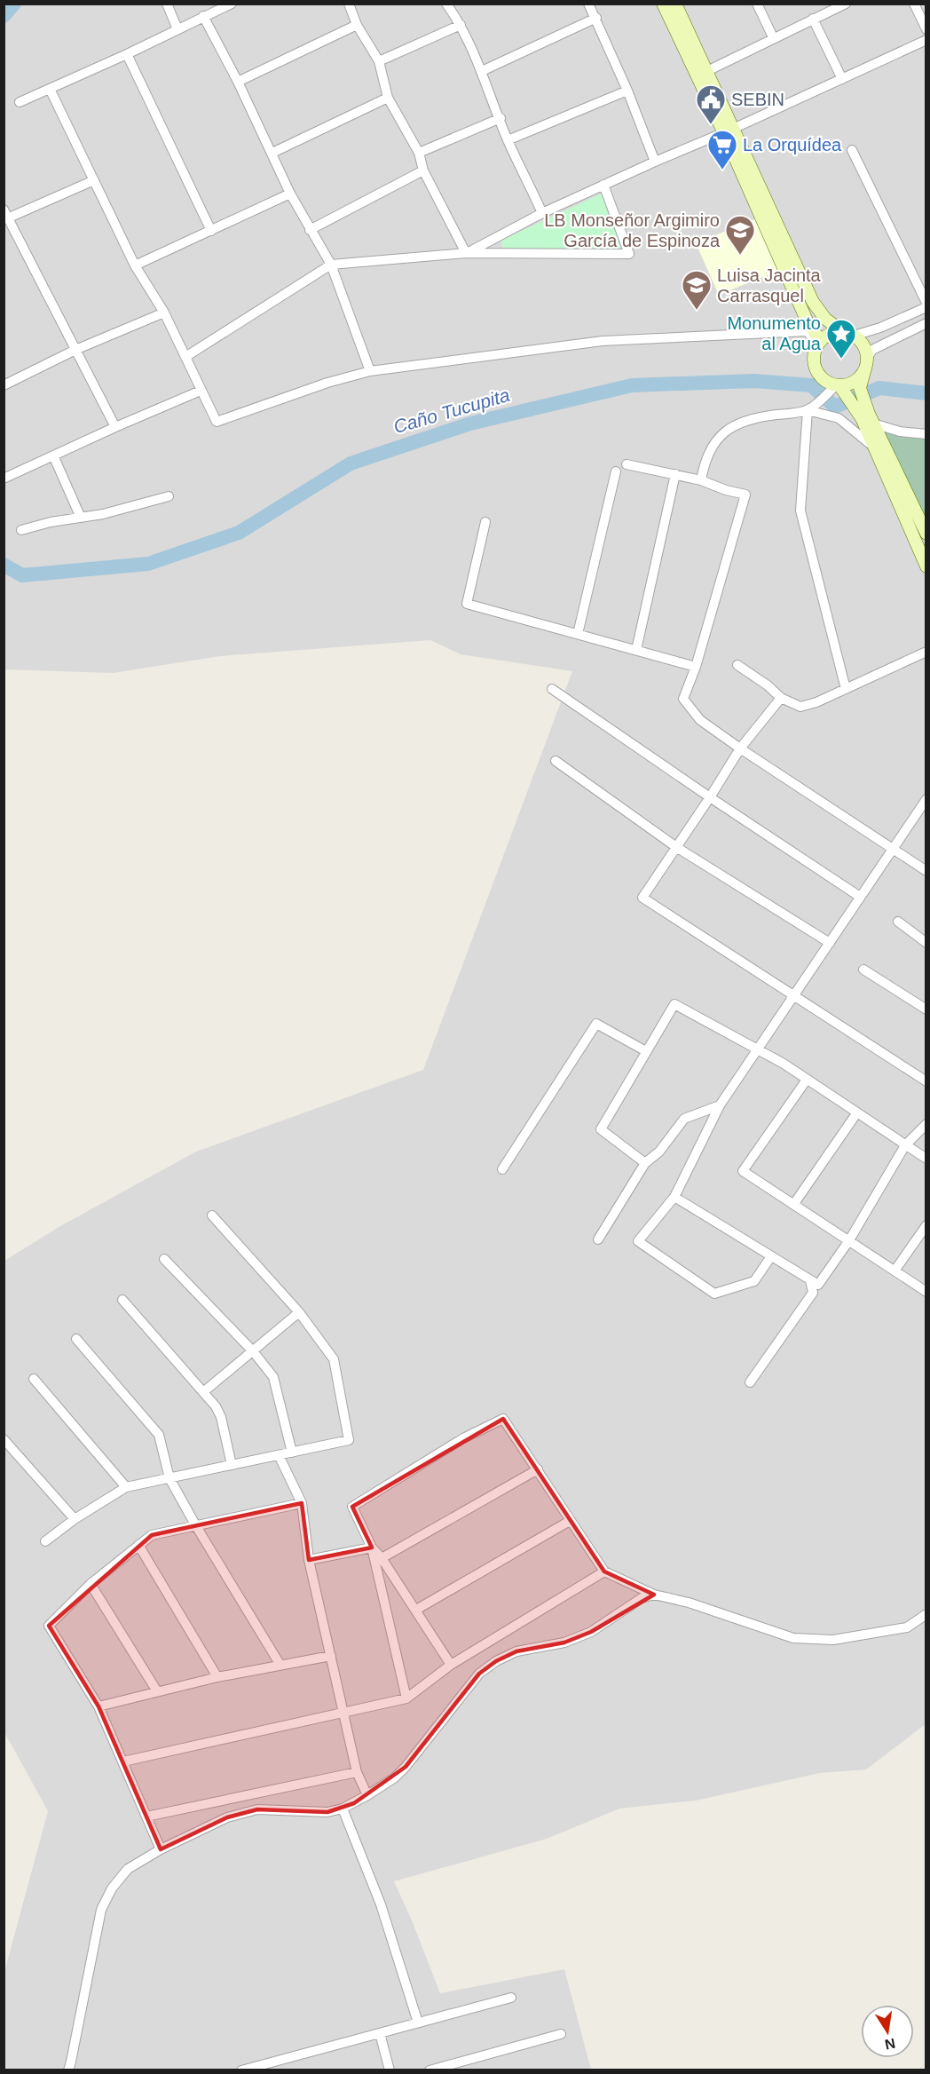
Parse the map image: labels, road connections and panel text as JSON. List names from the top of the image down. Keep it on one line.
{"water":["Caño Tucupita"],"places":{"public building":["SEBIN"],"supermarket":["La Orquídea"],"school or university":["LB Monseñor Argimiro García de Espinoza","Luisa Jacinta Carrasquel"],"place":["Monumento al Agua"]},"north":"bottom"}
